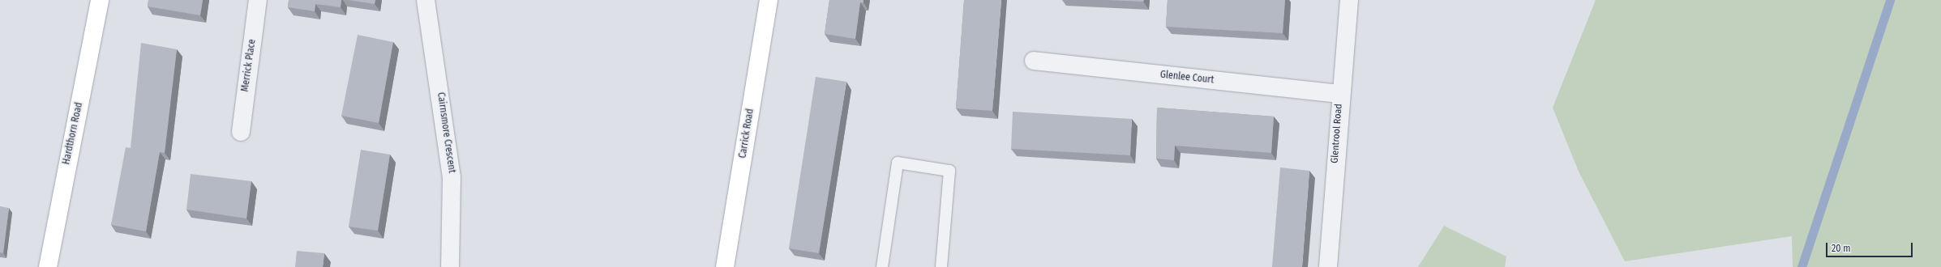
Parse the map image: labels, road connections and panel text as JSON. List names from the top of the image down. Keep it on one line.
{"streets":{"street":["Merrick Place","Glenlee Court","Cairnsmore Crescent","Hardthorn Road","Carrick Road","Glentrool Road"]},"crossings":[["Glenlee Court","Glentrool Road"]],"scale_bar":"20 m"}
